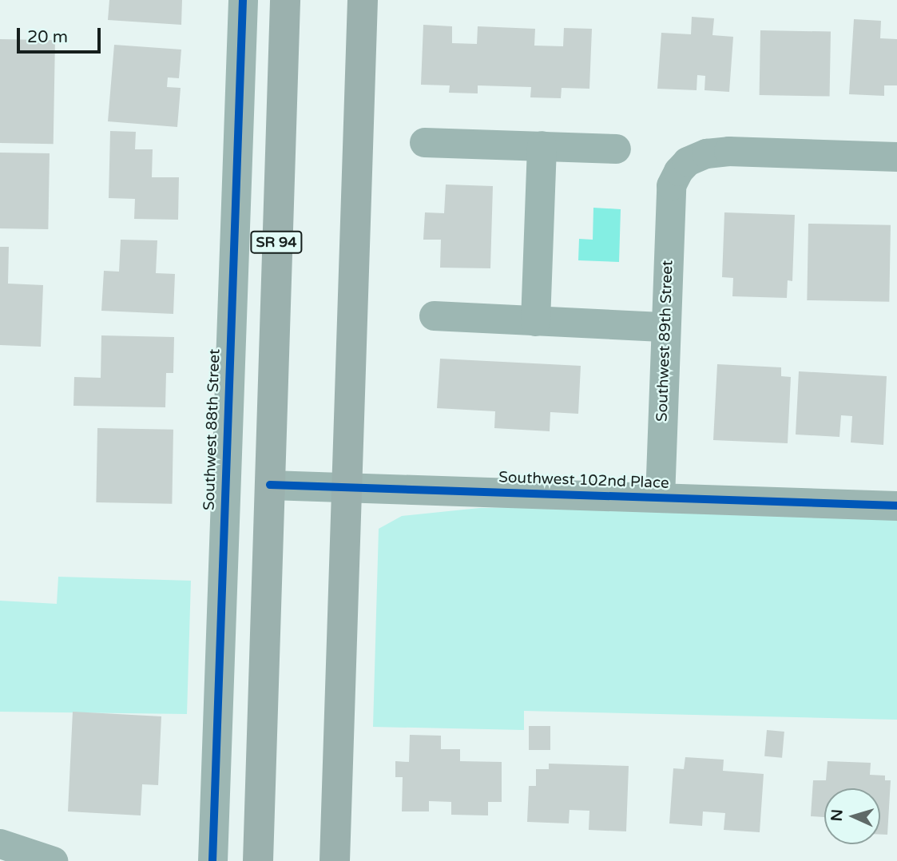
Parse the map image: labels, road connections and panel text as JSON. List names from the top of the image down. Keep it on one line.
{"streets":{"main road":["SR 94"],"street":["Southwest 89th Street","Southwest 88th Street","Southwest 102nd Place"]},"crossings":[["SR 94","Southwest 102nd Place"],["Southwest 89th Street","Southwest 102nd Place"]],"scale_bar":"20 m","north":"left"}
